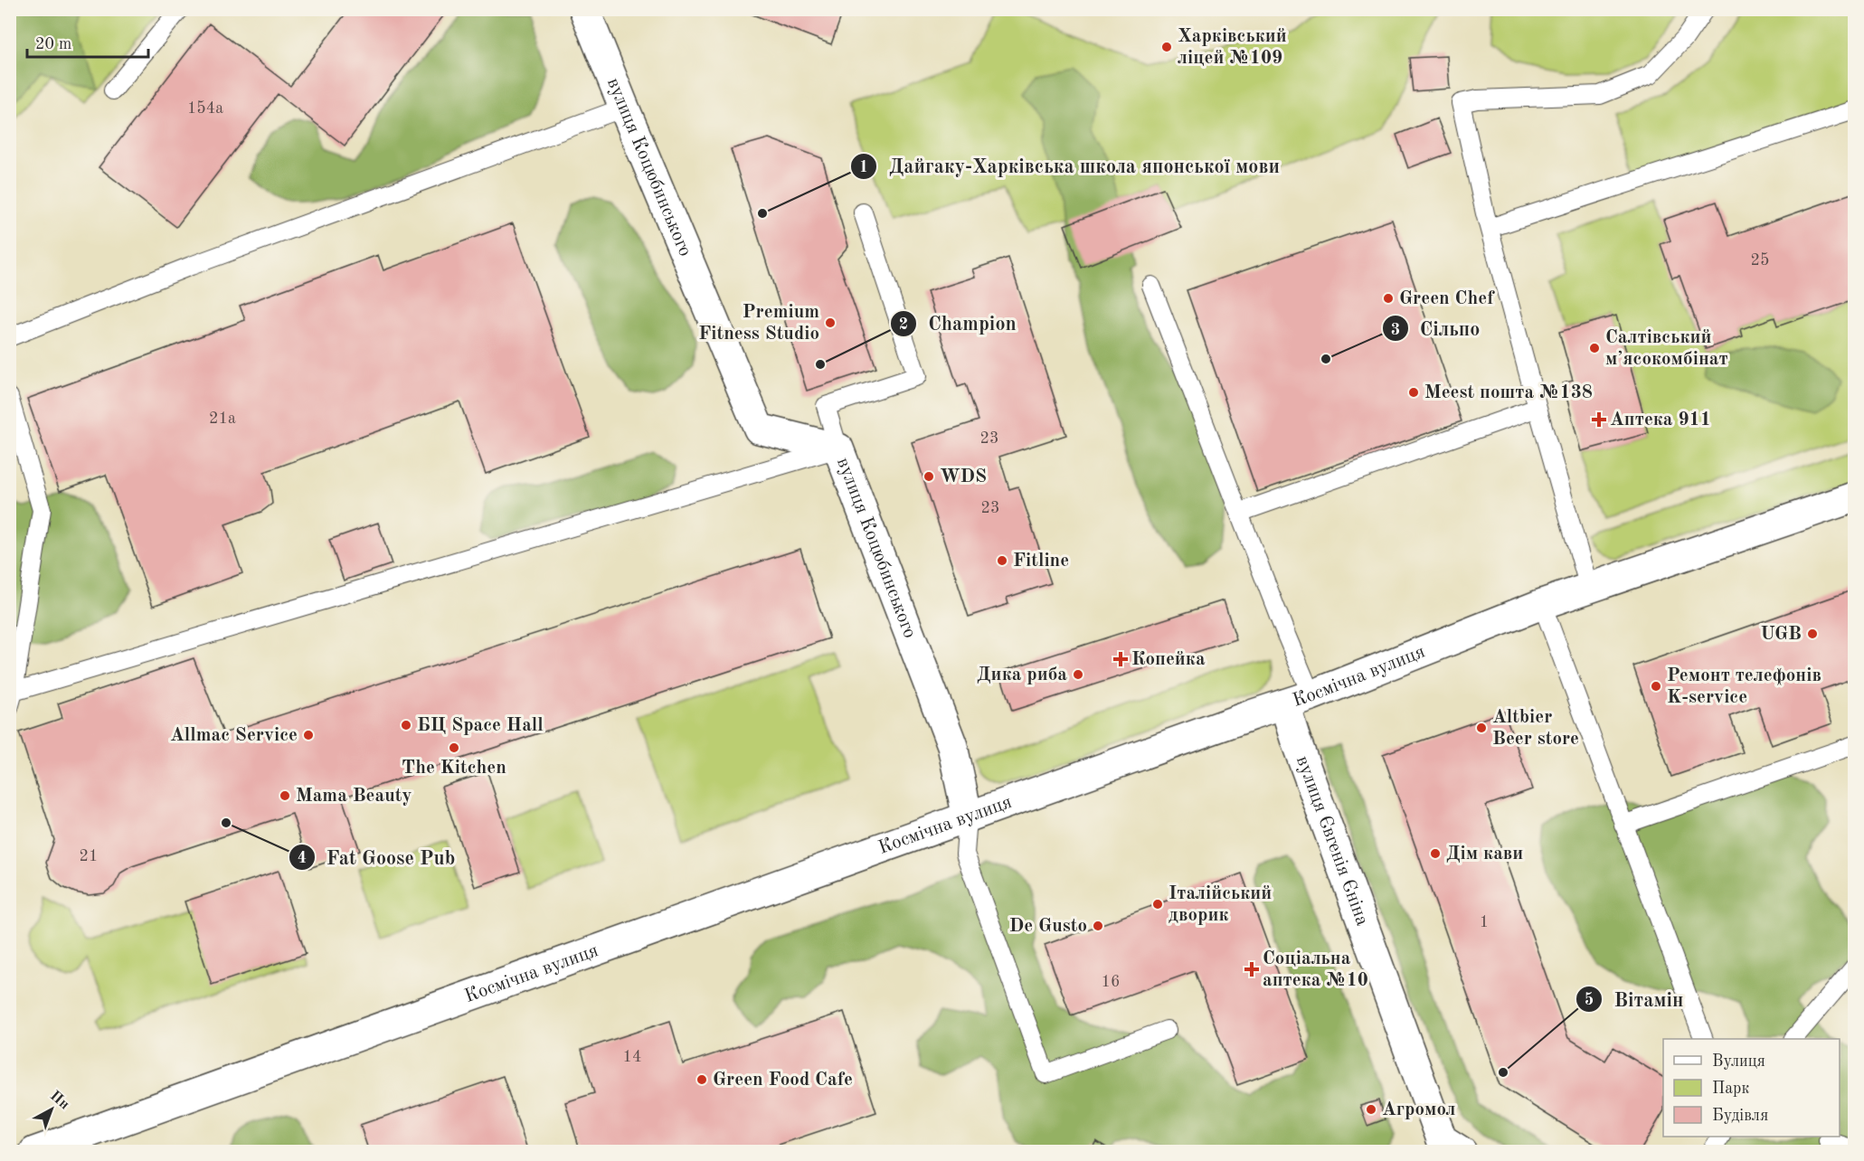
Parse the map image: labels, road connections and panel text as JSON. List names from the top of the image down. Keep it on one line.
{"streets":{"street":["вулиця Коцюбинського","Космічна вулиця","вулиця Євгенія Єніна"]},"crossings":[["вулиця Коцюбинського","Космічна вулиця"],["Космічна вулиця","вулиця Євгенія Єніна"]],"places":{"other":["Харківський ліцей №109","Дайгаку-Харківська школа японської мови","Green Chef","Premium Fitness Studio","Салтівський мʼясокомбінат","Сільпо","Champion","Meest пошта №138","WDS","Fitline","UGB","Дика риба","Ремонт телефонів K-service","БЦ Space Hall","Altbier Beer store","Allmac Service","The Kitchen","Mama Beauty","Fat Goose Pub","Дім кави","Італійський дворик","De Gusto","Вітамін","Green Food Cafe","Агромол"],"health":["Аптека 911","Копейка","Соціальна аптека №10"]},"house_numbers":["154а","25","21а","23","23","21","1","16","14"],"legend":["Вулиця","Парк","Будівля"],"scale_bar":"20 m","north":"top right"}
